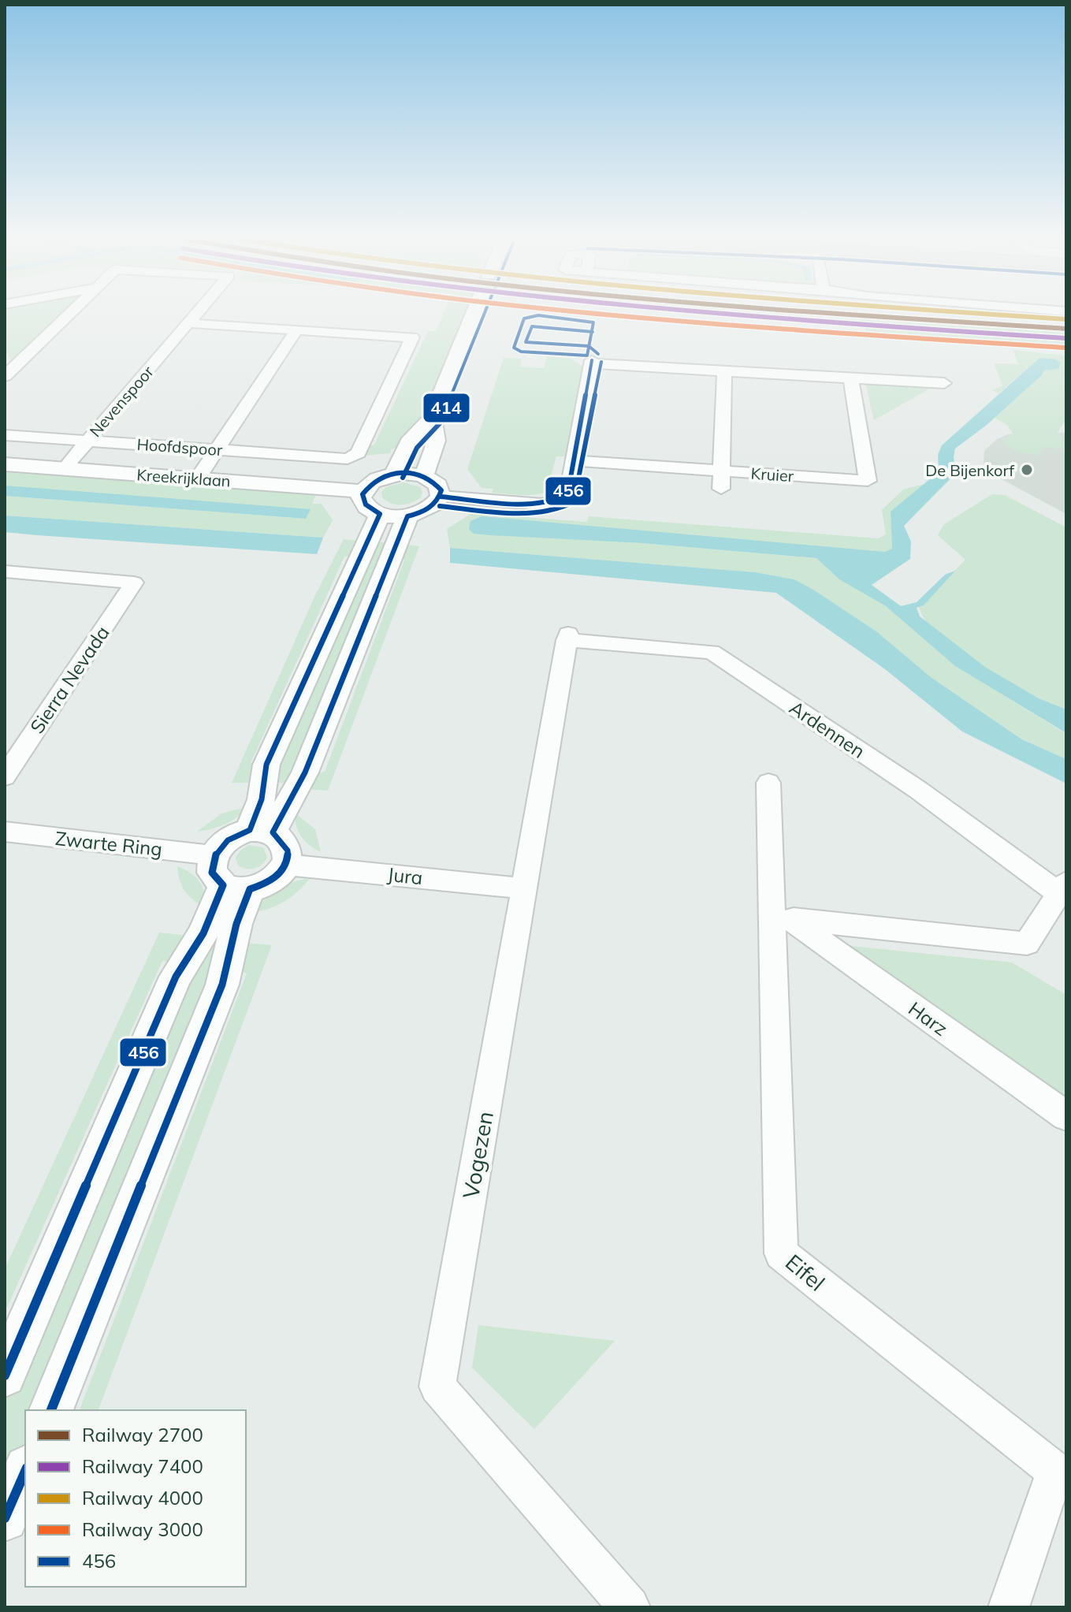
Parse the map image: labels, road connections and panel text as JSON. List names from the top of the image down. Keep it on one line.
{"streets":{"street":["Nevenspoor","Hoofdspoor","Kruier","Kreekrijklaan","Sierra Nevada","Ardennen","Zwarte Ring","Jura","Harz","Vogezen","Eifel"]},"crossings":[["Nevenspoor","Hoofdspoor"],["Nevenspoor","Kreekrijklaan"],["Ardennen","Vogezen"],["Zwarte Ring","Jura"],["Jura","Vogezen"],["Harz","Eifel"]],"places":["De Bijenkorf"],"lines":["rail line 2700","rail line 7400","rail line 4000","rail line 3000","transit line 414","transit line 456"],"legend":["Railway 2700","Railway 7400","Railway 4000","Railway 3000","456"]}
